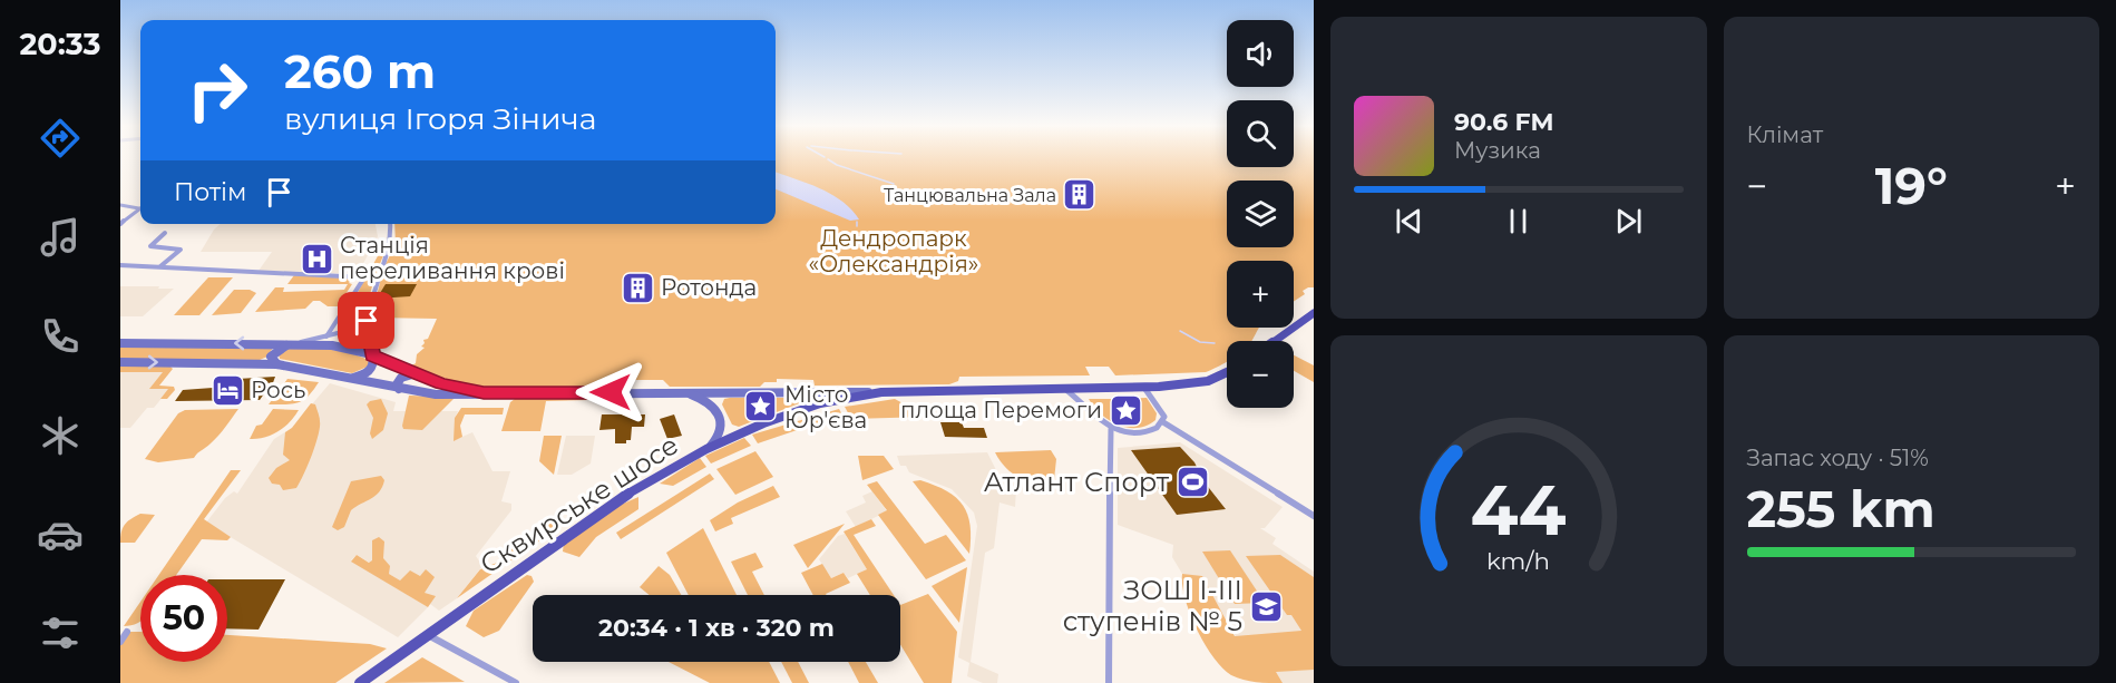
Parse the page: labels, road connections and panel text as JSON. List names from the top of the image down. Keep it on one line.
{"streets":{"main road":["Сквирське шосе"]},"parks":["Дендропарк «Олександрія»"],"places":{"building":["Танцювальна Зала","Ротонда"],"hospital":["Станція переливання крові"],"hotel":["Рось"],"place":["Місто Юр'єва","площа Перемоги"],"sports":["Атлант Спорт"],"school or university":["ЗОШ І-ІІІ ступенів № 5"]},"page":{"tabs":"20:33","tile":["Клімат",["Запас ходу · 51%","255 km"]],"map_buttons":["+","−"],"turn":["260 m","вулиця Ігоря Зінича"],"song":["90.6 FM","Музика"],"heat":["−","19°","+"],"then":"Потім","limit":"50","trip":"20:34 · 1 хв · 320 m","gauge":["44","km/h"]}}
